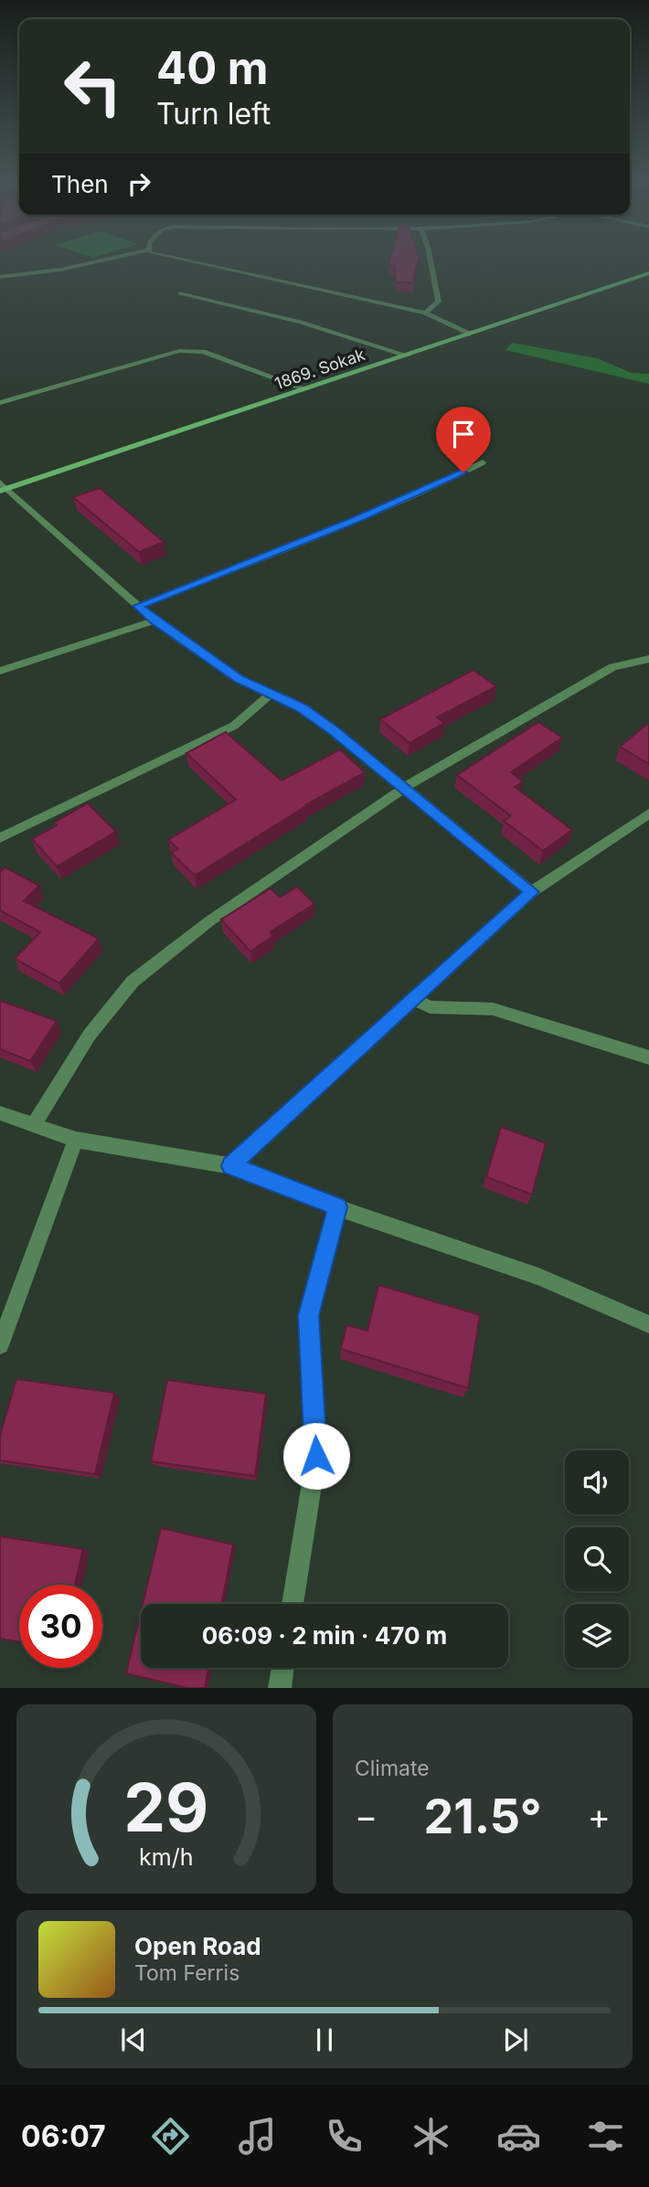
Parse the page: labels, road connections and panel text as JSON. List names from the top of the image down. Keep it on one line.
{"streets":{"main road":["1869. Sokak"]},"page":{"turn":["40 m","Turn left"],"then":"Then","limit":"30","trip":"06:09 · 2 min · 470 m","tile":"Climate","heat":["−","21.5°","+"],"song":["Open Road","Tom Ferris"],"tabs":"06:07","gauge":["29","km/h"]}}
